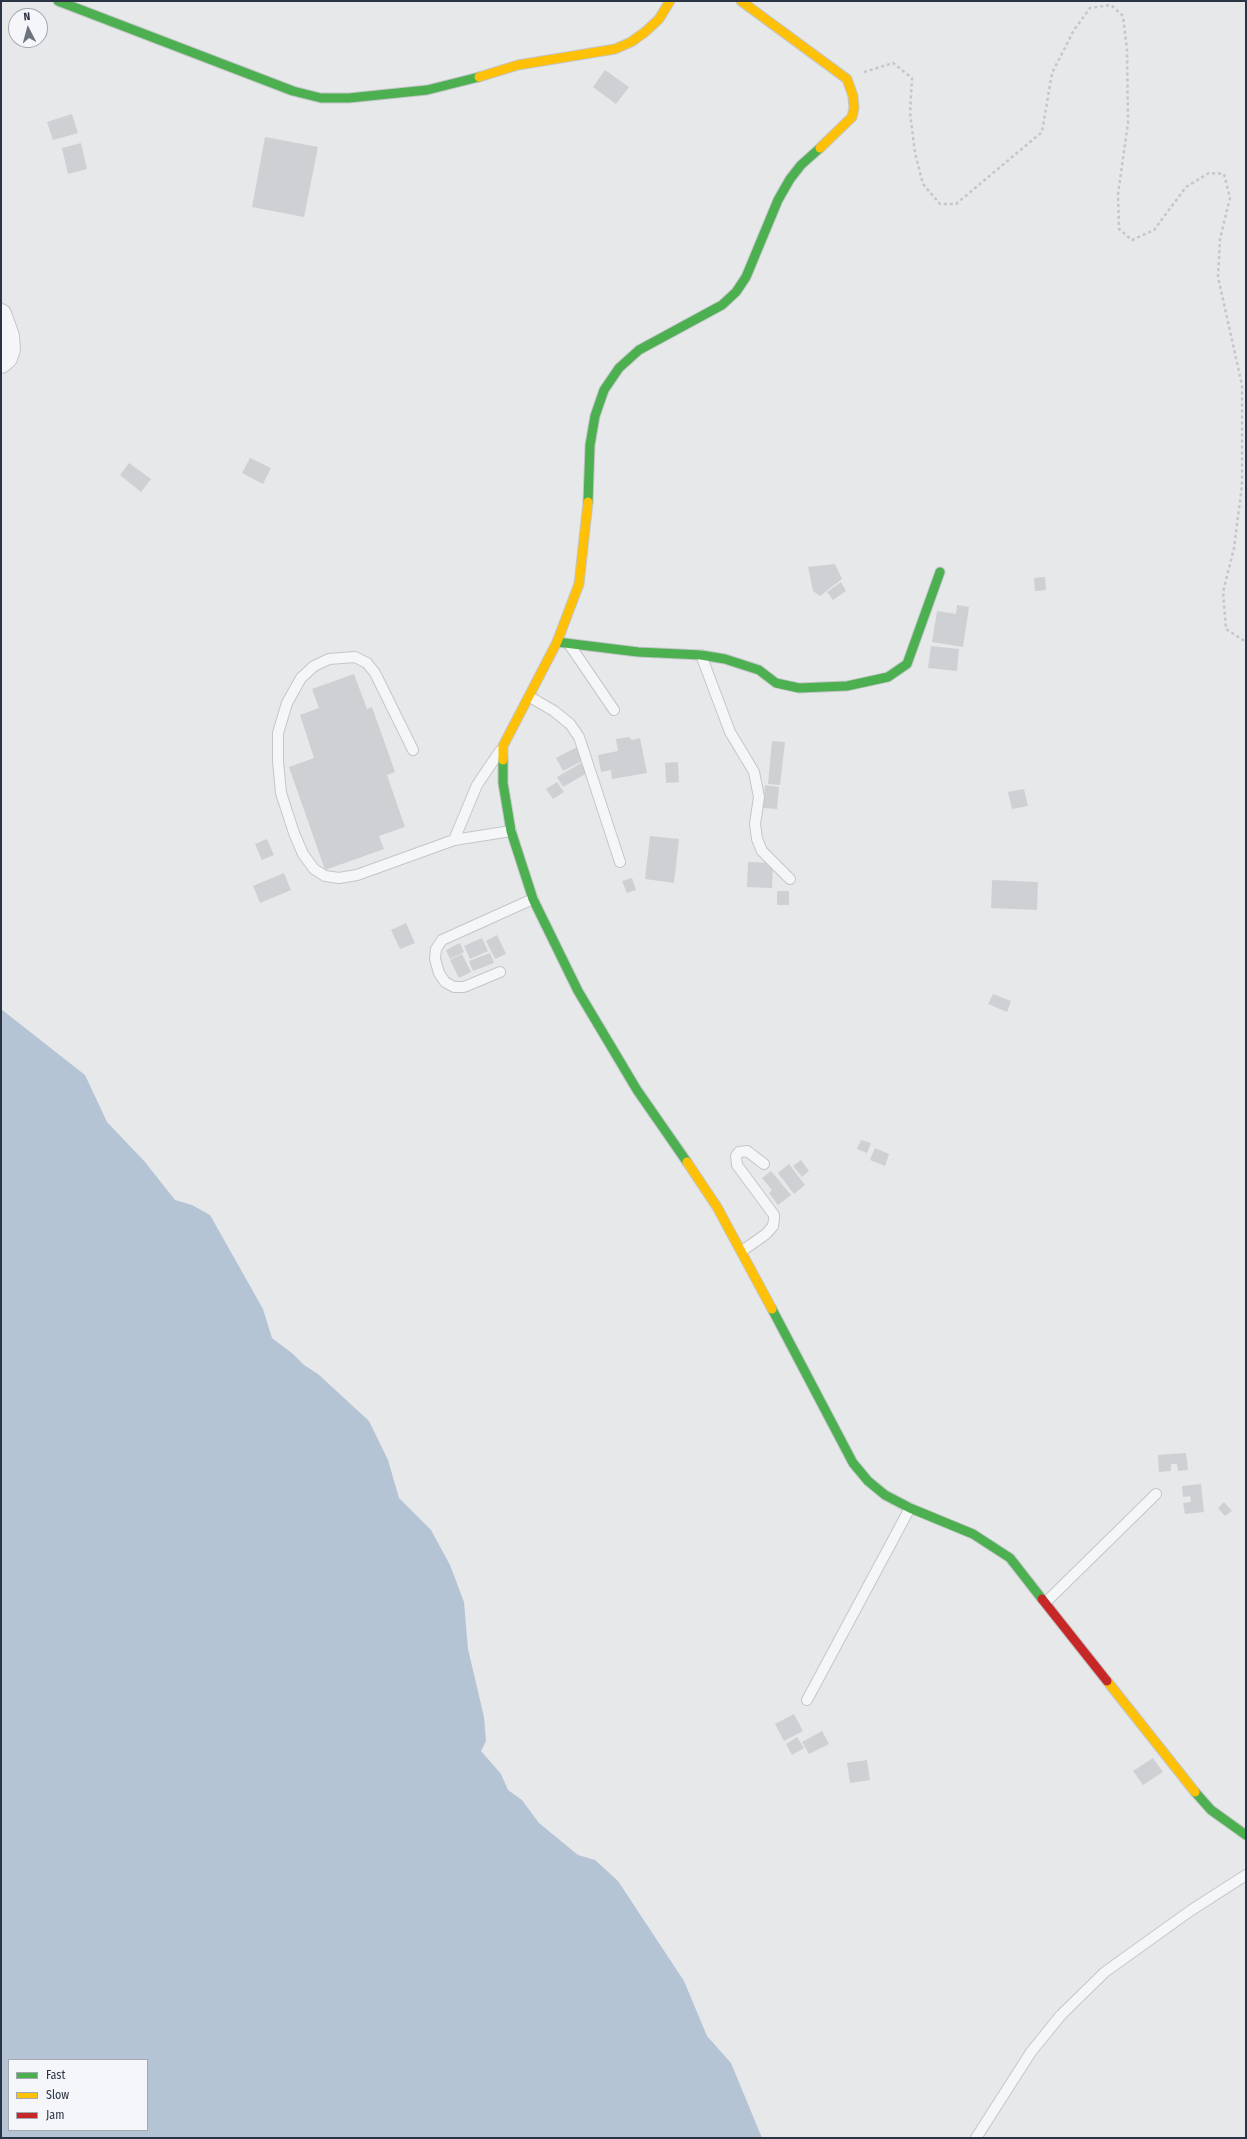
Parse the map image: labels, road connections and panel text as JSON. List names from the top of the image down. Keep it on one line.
{"legend":["Fast","Slow","Jam"],"north":"top"}
